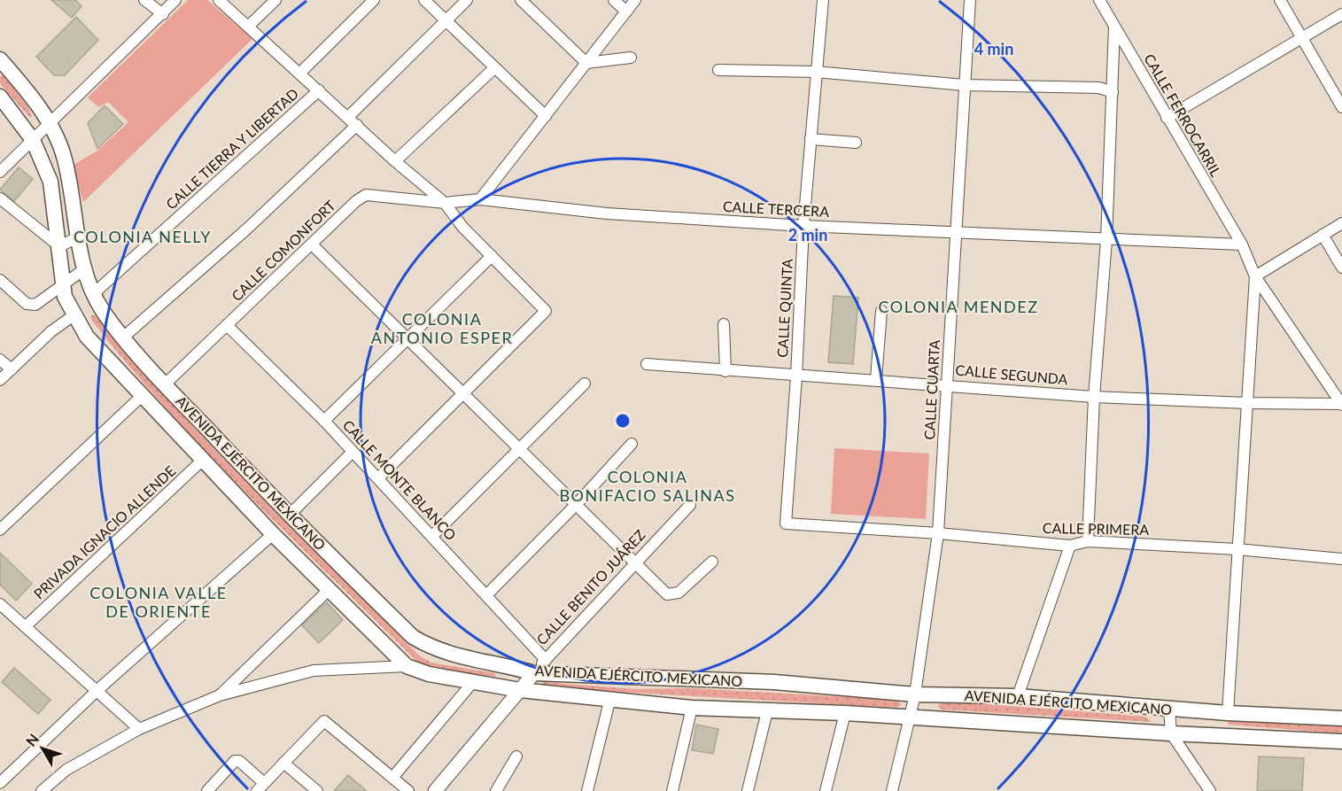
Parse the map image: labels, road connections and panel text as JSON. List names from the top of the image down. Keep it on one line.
{"streets":{"main road":["AVENIDA EJÉRCITO MEXICANO"],"street":["CALLE FERROCARRIL","CALLE TIERRA Y LIBERTAD","CALLE TERCERA","CALLE COMONFORT","CALLE QUINTA","CALLE SEGUNDA","CALLE CUARTA","CALLE MONTE BLANCO","CALLE PRIMERA","PRIVADA IGNACIO ALLENDE","CALLE BENITO JUÁREZ"]},"crossings":[["CALLE FERROCARRIL","CALLE TERCERA"],["CALLE TIERRA Y LIBERTAD","AVENIDA EJÉRCITO MEXICANO"],["CALLE TERCERA","CALLE COMONFORT"],["CALLE TERCERA","CALLE QUINTA"],["CALLE TERCERA","CALLE CUARTA"],["CALLE COMONFORT","AVENIDA EJÉRCITO MEXICANO"],["CALLE COMONFORT","CALLE MONTE BLANCO"],["CALLE QUINTA","CALLE SEGUNDA"],["CALLE QUINTA","CALLE PRIMERA"],["CALLE SEGUNDA","CALLE CUARTA"],["CALLE CUARTA","AVENIDA EJÉRCITO MEXICANO"],["CALLE CUARTA","CALLE PRIMERA"],["AVENIDA EJÉRCITO MEXICANO","PRIVADA IGNACIO ALLENDE"],["AVENIDA EJÉRCITO MEXICANO","CALLE BENITO JUÁREZ"],["CALLE MONTE BLANCO","CALLE BENITO JUÁREZ"]],"districts":["COLONIA NELLY","COLONIA MENDEZ","COLONIA ANTONIO ESPER","COLONIA BONIFACIO SALINAS","COLONIA VALLE DE ORIENTE"],"north":"top left","rings":["4 min","2 min"]}
